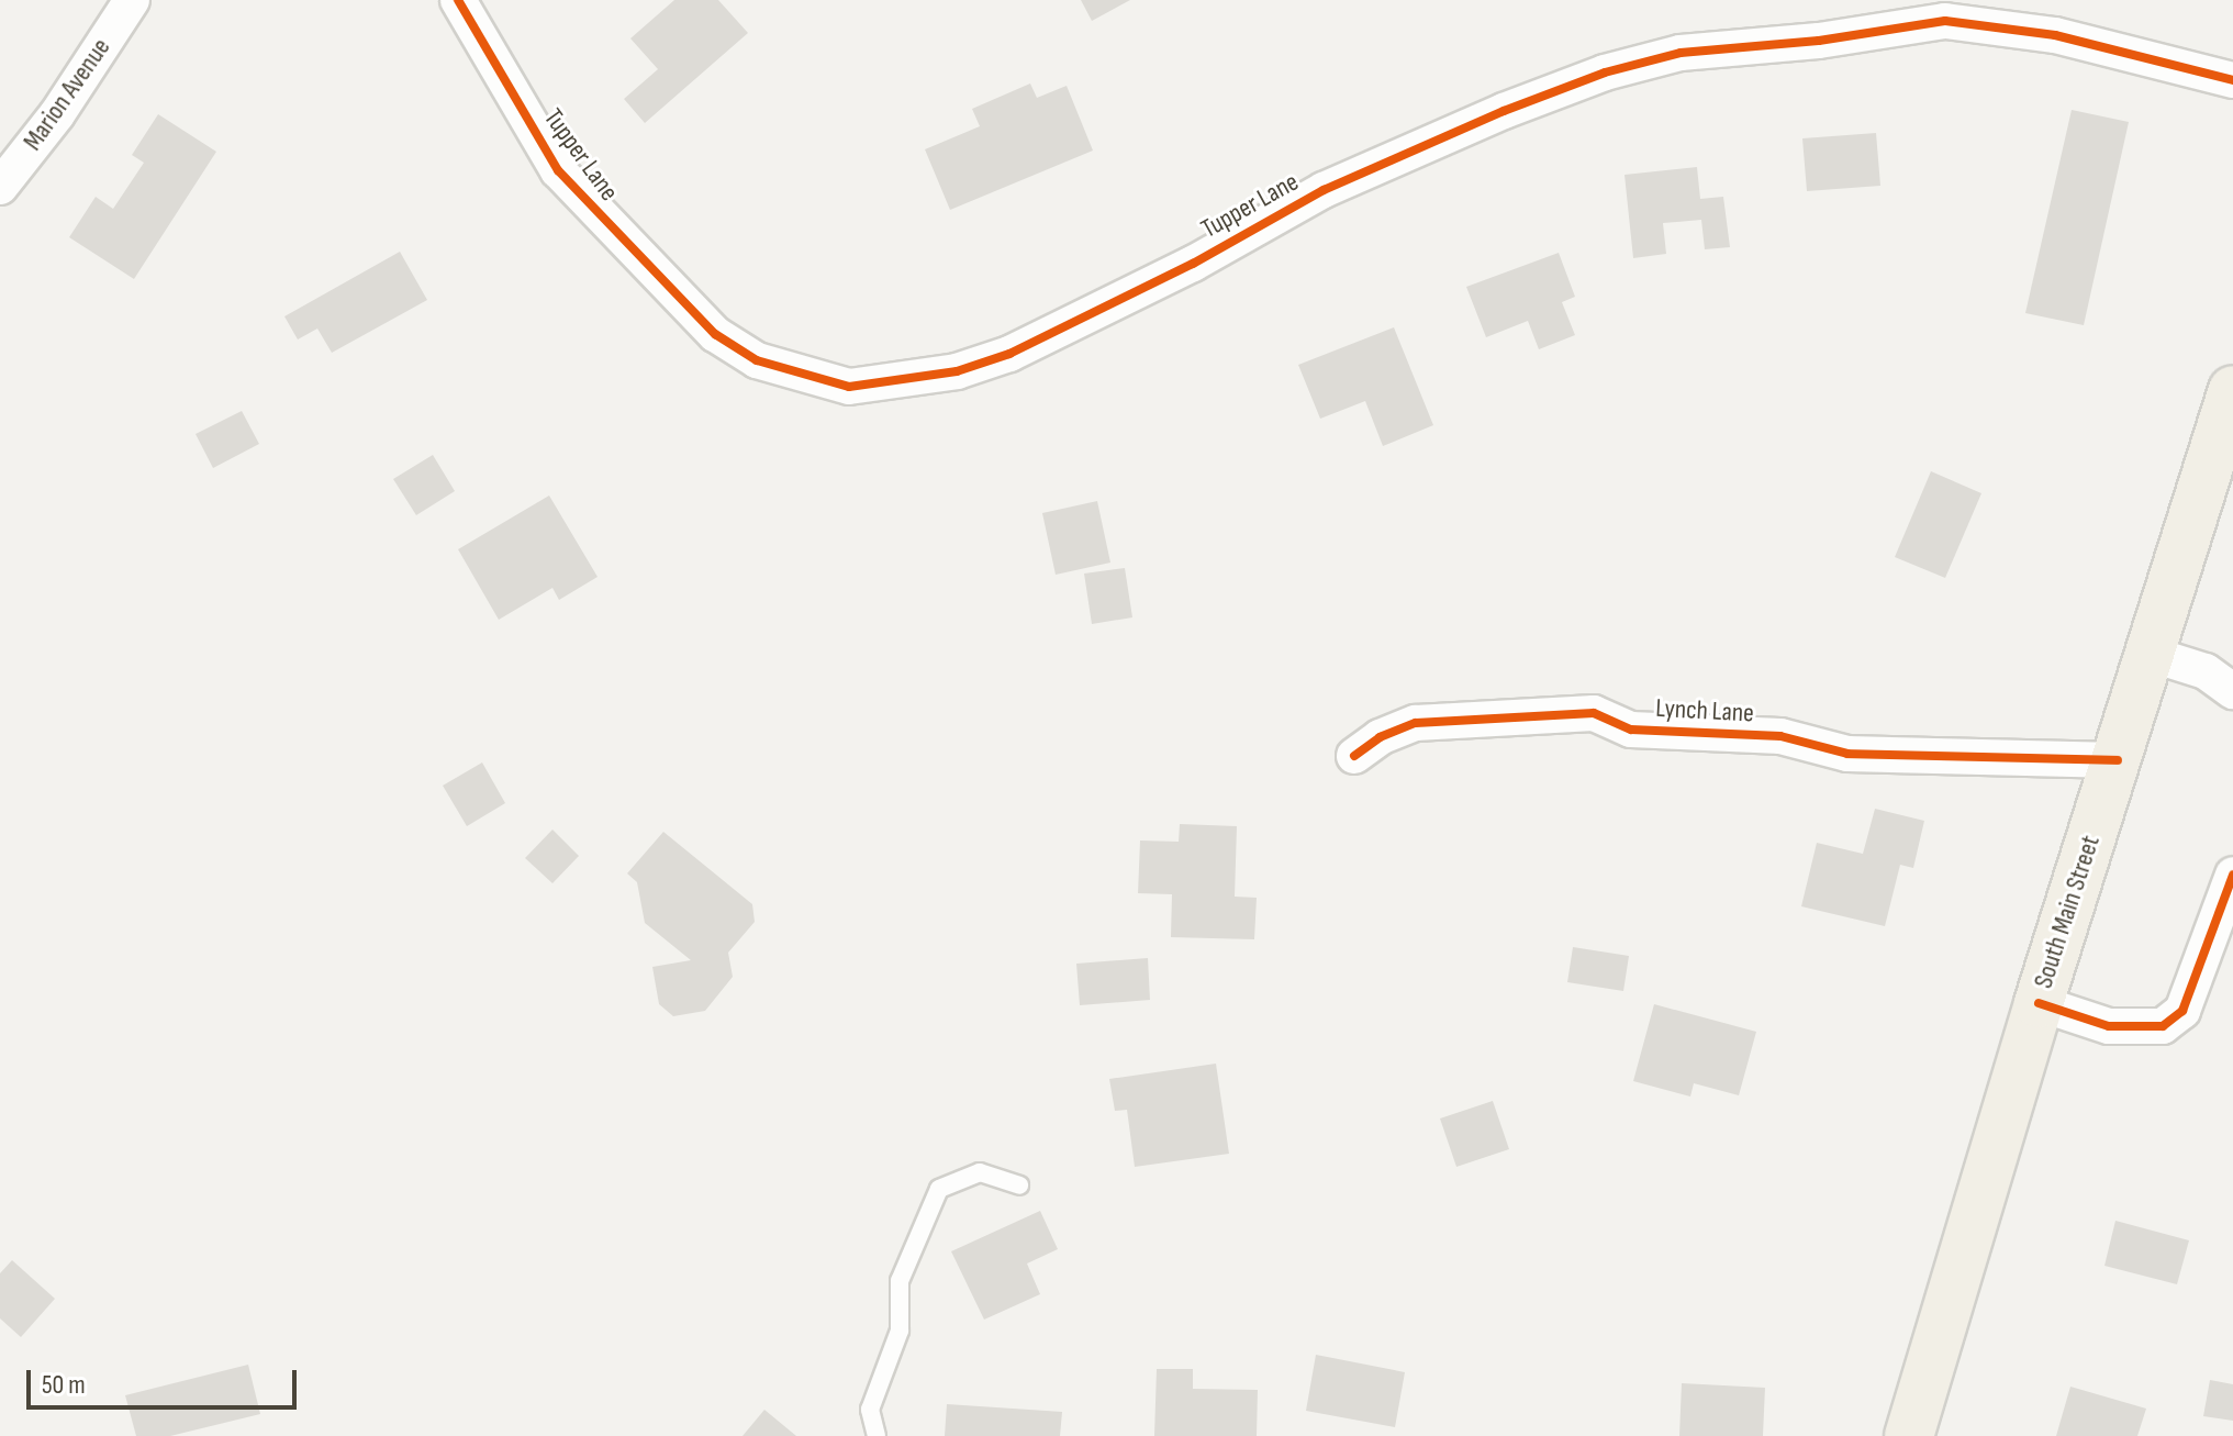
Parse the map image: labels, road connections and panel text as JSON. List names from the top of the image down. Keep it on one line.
{"streets":{"main road":["South Main Street"],"street":["Marion Avenue","Tupper Lane","Lynch Lane"]},"crossings":[["Lynch Lane","South Main Street"]],"scale_bar":"50 m"}
